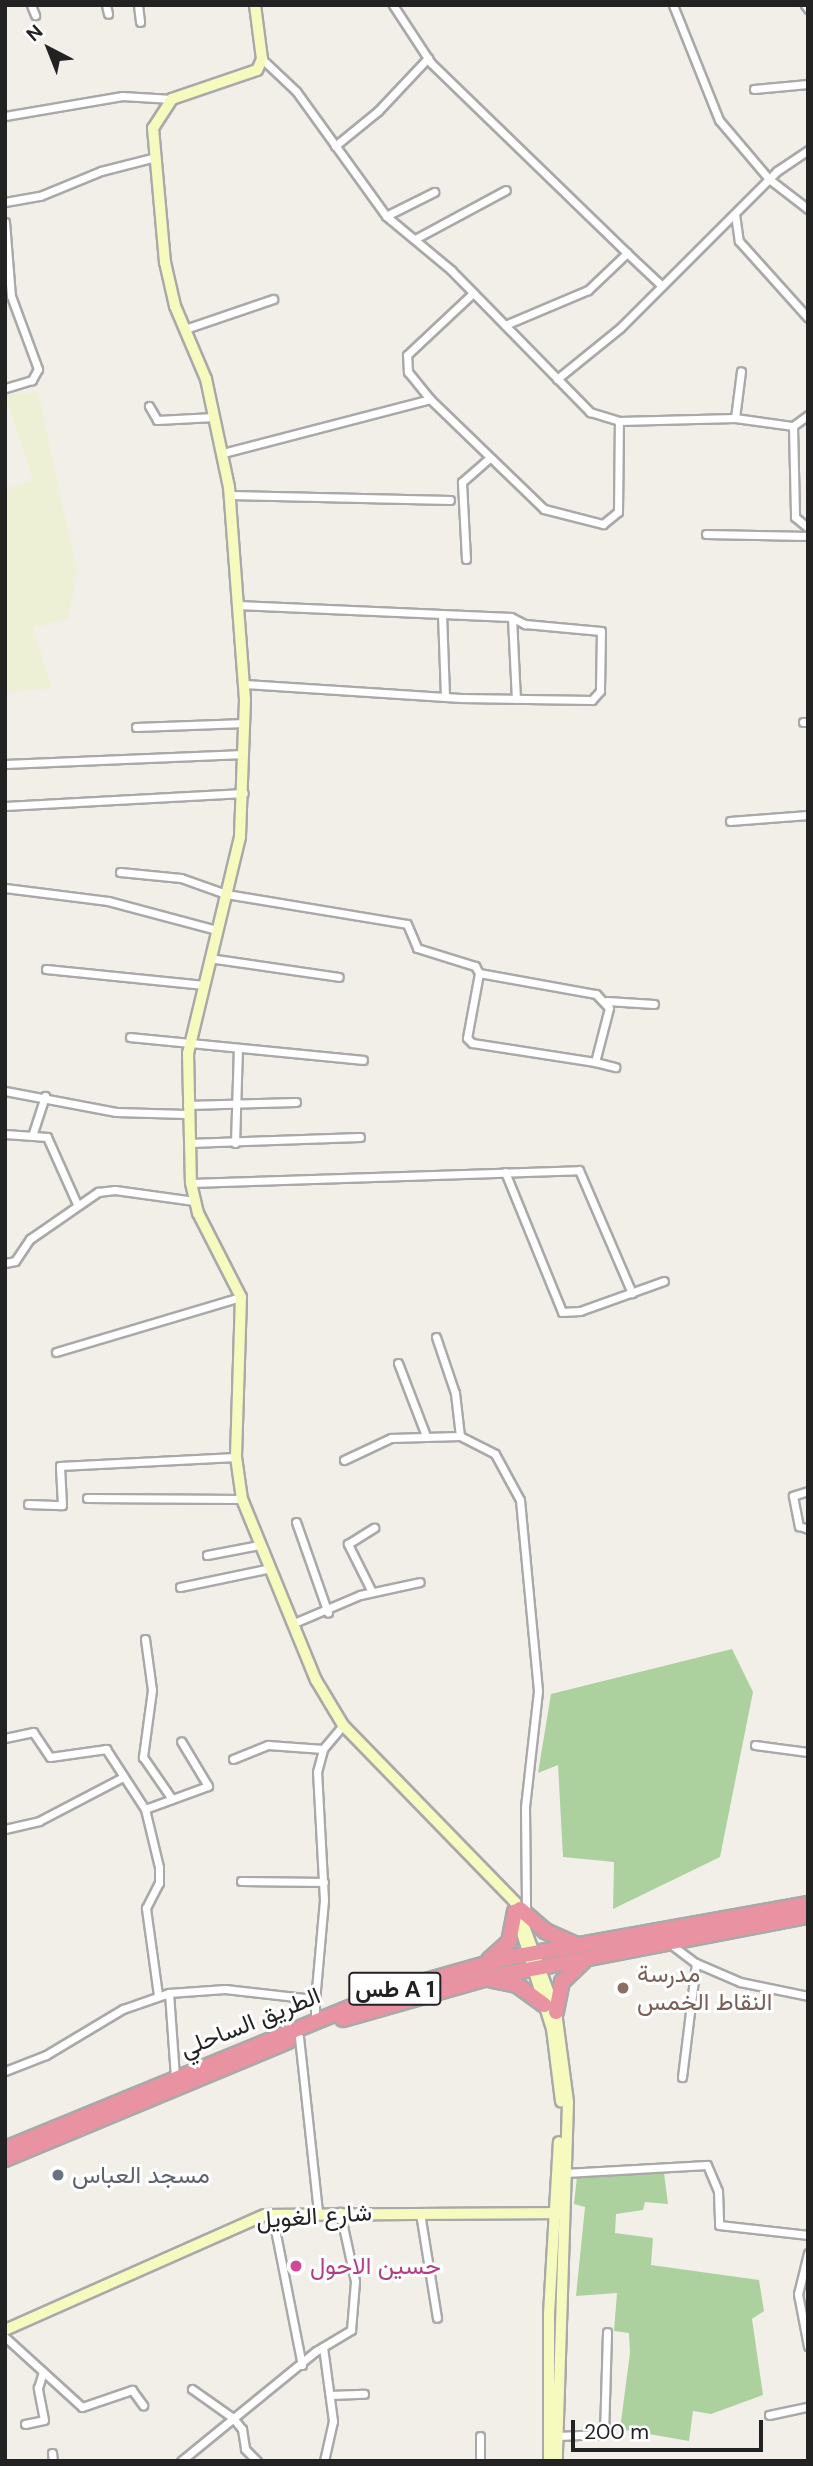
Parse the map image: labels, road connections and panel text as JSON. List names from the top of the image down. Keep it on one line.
{"streets":{"highway":["طس A 1","الطريق الساحلي"],"street":["شارع الغويل"]},"places":["مدرسة النقاط الخمس","مسجد العباس","حسين الاحول"],"scale_bar":"200 m","north":"top left"}
